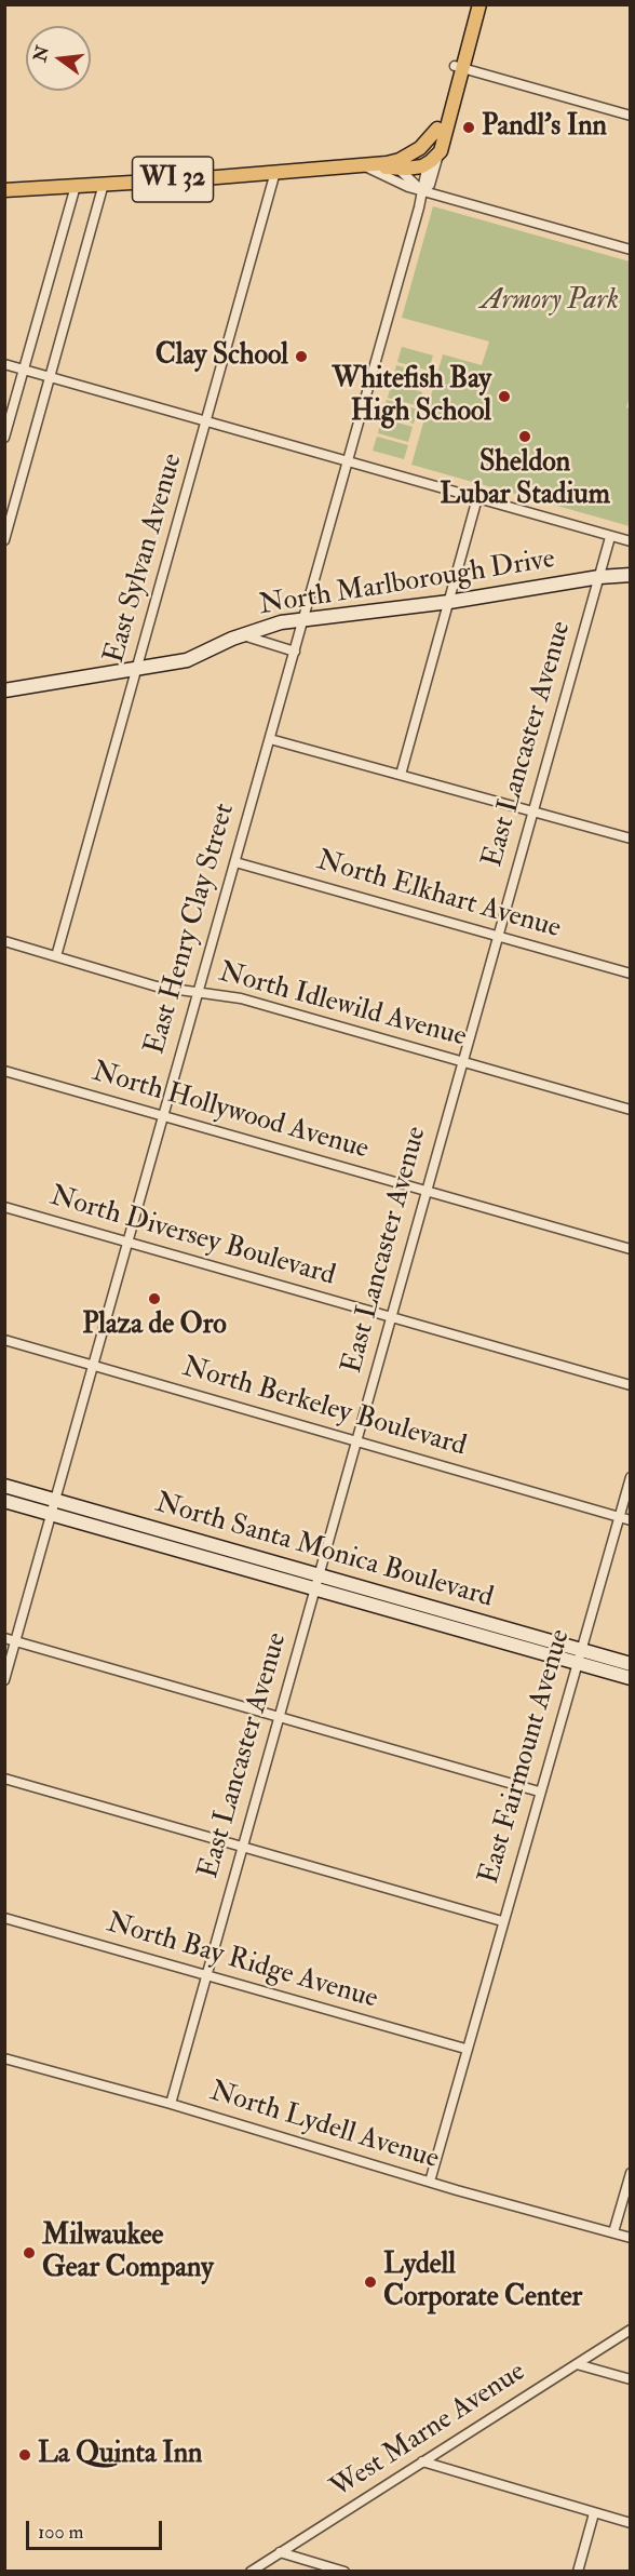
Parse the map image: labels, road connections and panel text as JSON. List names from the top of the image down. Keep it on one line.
{"streets":{"main road":["WI 32","East Henry Clay Street"],"street":["East Sylvan Avenue","North Marlborough Drive","East Lancaster Avenue","North Elkhart Avenue","North Idlewild Avenue","North Hollywood Avenue","North Diversey Boulevard","North Berkeley Boulevard","North Santa Monica Boulevard","East Fairmount Avenue","North Bay Ridge Avenue","North Lydell Avenue","West Marne Avenue"]},"crossings":[["WI 32","East Sylvan Avenue"],["WI 32","East Henry Clay Street"],["East Sylvan Avenue","North Marlborough Drive"],["East Sylvan Avenue","North Idlewild Avenue"],["North Marlborough Drive","East Lancaster Avenue"],["North Marlborough Drive","East Henry Clay Street"],["East Lancaster Avenue","North Elkhart Avenue"],["East Lancaster Avenue","North Idlewild Avenue"],["East Lancaster Avenue","North Hollywood Avenue"],["East Lancaster Avenue","North Diversey Boulevard"],["East Lancaster Avenue","North Berkeley Boulevard"],["East Lancaster Avenue","North Santa Monica Boulevard"],["East Lancaster Avenue","North Bay Ridge Avenue"],["East Lancaster Avenue","North Lydell Avenue"],["North Elkhart Avenue","East Henry Clay Street"],["East Henry Clay Street","North Idlewild Avenue"],["East Henry Clay Street","North Hollywood Avenue"],["East Henry Clay Street","North Diversey Boulevard"],["East Henry Clay Street","North Berkeley Boulevard"],["East Henry Clay Street","North Santa Monica Boulevard"],["North Berkeley Boulevard","East Fairmount Avenue"],["North Santa Monica Boulevard","East Fairmount Avenue"],["East Fairmount Avenue","North Bay Ridge Avenue"],["East Fairmount Avenue","North Lydell Avenue"]],"parks":["Armory Park"],"places":["Pandl's Inn","Clay School","Whitefish Bay High School","Sheldon Lubar Stadium","Plaza de Oro","Milwaukee Gear Company","Lydell Corporate Center","La Quinta Inn"],"scale_bar":"100 m","north":"left"}
